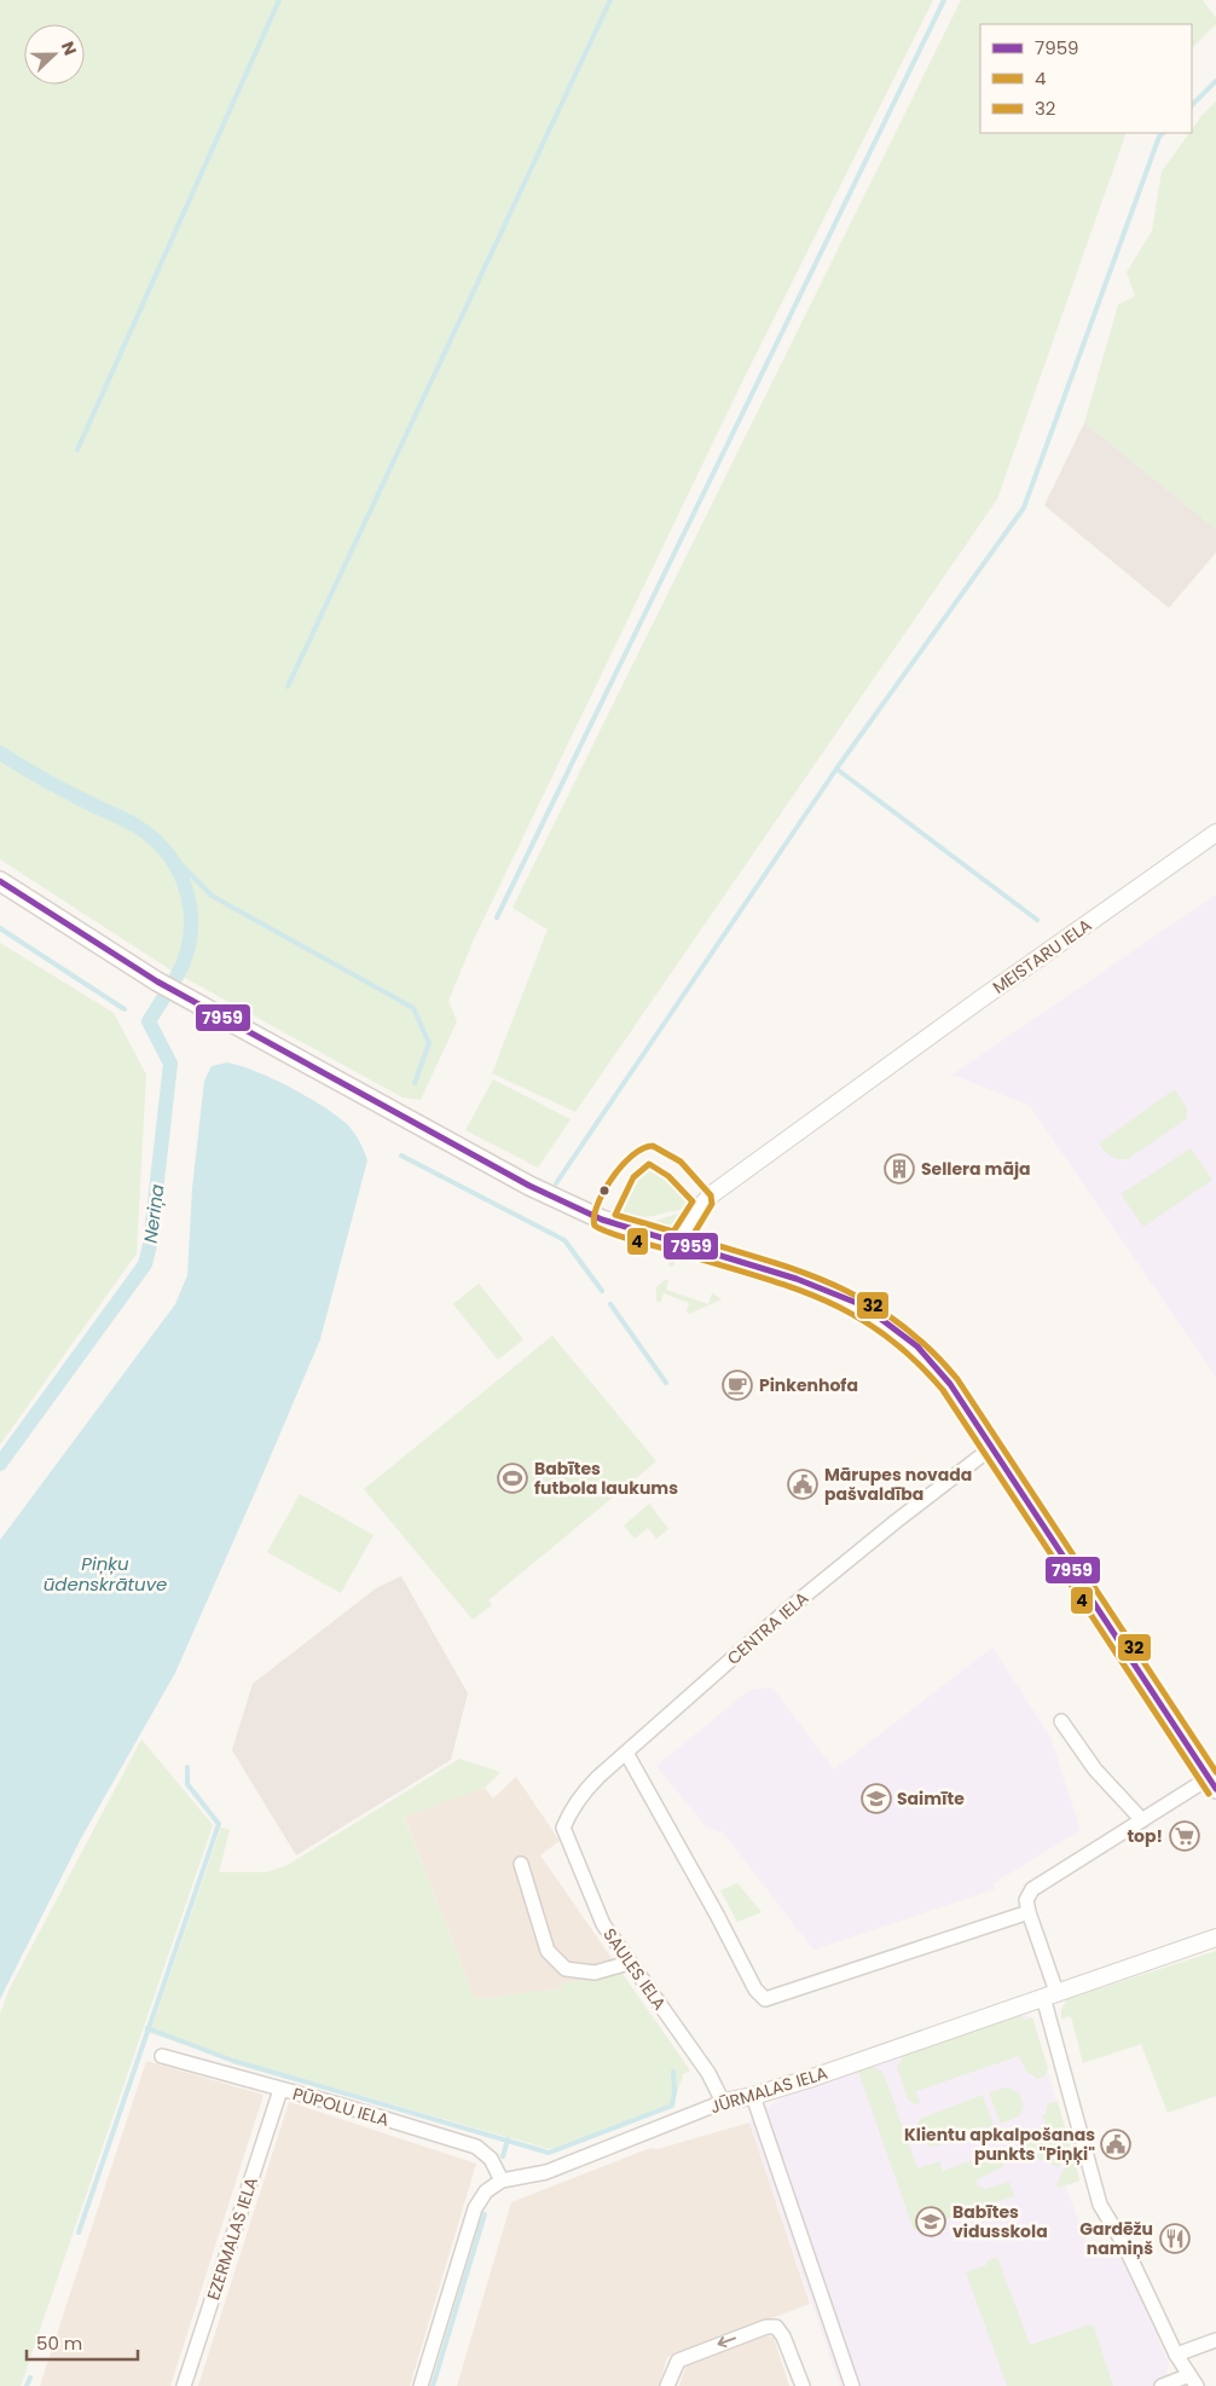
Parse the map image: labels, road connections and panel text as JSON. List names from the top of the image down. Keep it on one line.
{"streets":{"street":["MEISTARU IELA","CENTRA IELA","SAULES IELA","JŪRMALAS IELA","PŪPOLU IELA","EZERMALAS IELA"]},"crossings":[["CENTRA IELA","SAULES IELA"],["SAULES IELA","JŪRMALAS IELA"],["JŪRMALAS IELA","PŪPOLU IELA"],["PŪPOLU IELA","EZERMALAS IELA"]],"water":["Neriņa","Piņķu ūdenskrātuve"],"places":{"building":["Sellera māja"],"cafe":["Pinkenhofa"],"sports":["Babītes futbola laukums"],"public building":["Mārupes novada pašvaldība","Klientu apkalpošanas punkts \"Piņķi\""],"school or university":["Saimīte","Babītes vidusskola"],"supermarket":["top!"],"restaurant":["Gardēžu namiņš"]},"lines":["transit line 7959","transit line 4","transit line 32"],"legend":["7959","4","32"],"scale_bar":"50 m","north":"right"}
